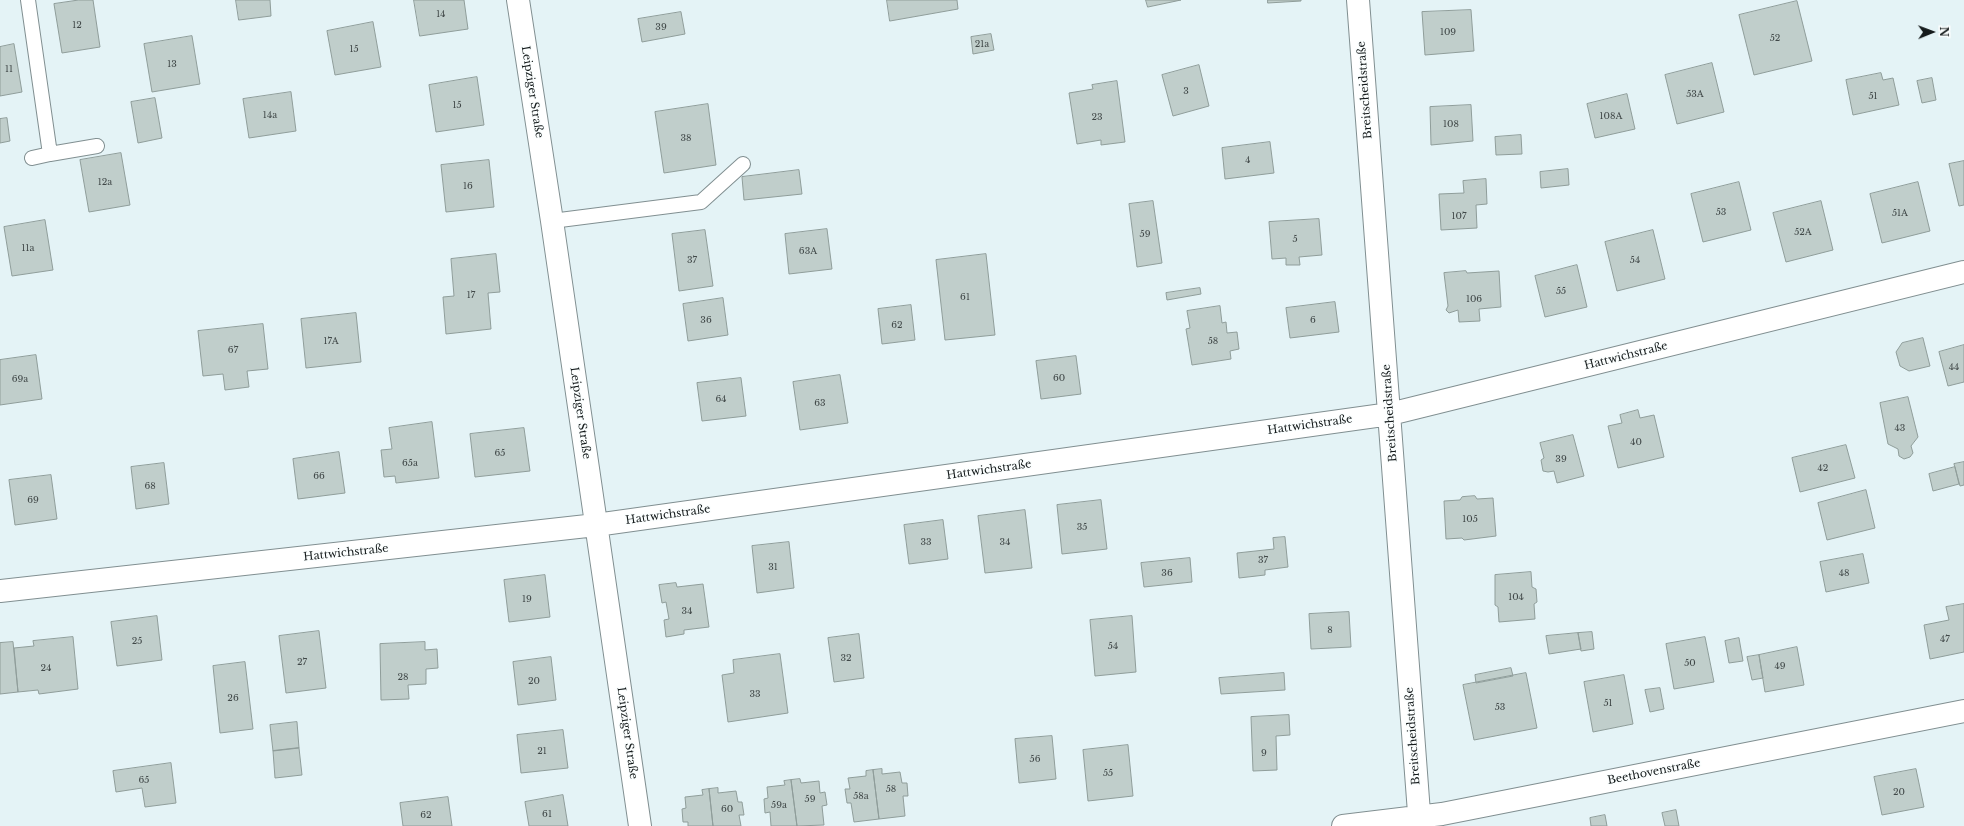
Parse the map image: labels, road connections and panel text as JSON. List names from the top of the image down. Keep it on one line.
{"streets":{"street":["Breitscheidstraße","Leipziger Straße","Hattwichstraße","Beethovenstraße"]},"crossings":[["Breitscheidstraße","Hattwichstraße"],["Breitscheidstraße","Beethovenstraße"],["Leipziger Straße","Hattwichstraße"]],"house_numbers":["14","12","39","109","52","21a","15","13","11","3","53A","51","15","14a","108A","23","108","38","4","12a","16","53","51A","107","52A","59","5","11a","63A","37","54","55","17","61","106","36","6","62","17A","58","67","44","60","69a","64","63","43","40","65","39","65a","42","66","68","69","105","35","33","34","37","31","36","48","104","19","34","8","47","25","54","32","27","50","49","24","28","20","33","26","51","53","21","9","56","55","65","58","20","58a","59","59a","60","61","62"],"north":"right"}
